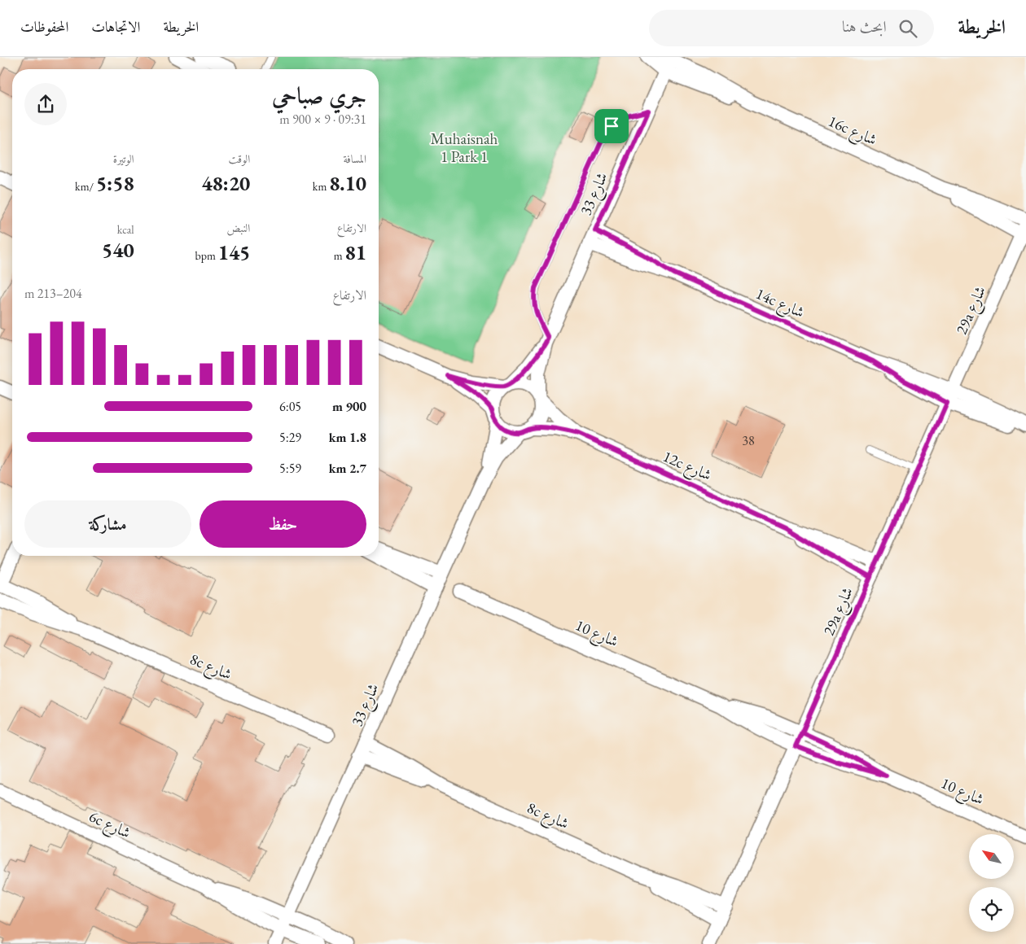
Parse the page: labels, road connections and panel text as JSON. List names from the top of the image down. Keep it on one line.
{"streets":{"street":["16c شارع","شارع 33","14c شارع","29a شارع","12c شارع","شارع 10","8c شارع","6c شارع"]},"crossings":[["16c شارع","شارع 33"],["16c شارع","29a شارع"],["شارع 33","14c شارع"],["شارع 33","12c شارع"],["شارع 33","8c شارع"],["شارع 33","6c شارع"],["14c شارع","29a شارع"],["29a شارع","12c شارع"],["29a شارع","شارع 10"],["29a شارع","8c شارع"]],"parks":["Muhaisnah 1 Park 1"],"house_numbers":["38"],"north":"top left","page":{"header":"الخريطة","search":"ابحث هنا","nav":["الخريطة","الاتجاهات","المحفوظات"],"heading":["جري صباحي","09:31 · 9 × 900 m"],"stats":[["المسافة","8.10 km"],["الوقت","48:20"],["الوتيرة","5:58 /km"],["الارتفاع","81 m"],["النبض","145 bpm"],["kcal","540"]],"chart":["الارتفاع","204–213 m"],"list":[{"name":"900 m","note":"6:05"},{"name":"1.8 km","note":"5:29"},{"name":"2.7 km","note":"5:59"}],"buttons":["حفظ","مشاركة"]}}
